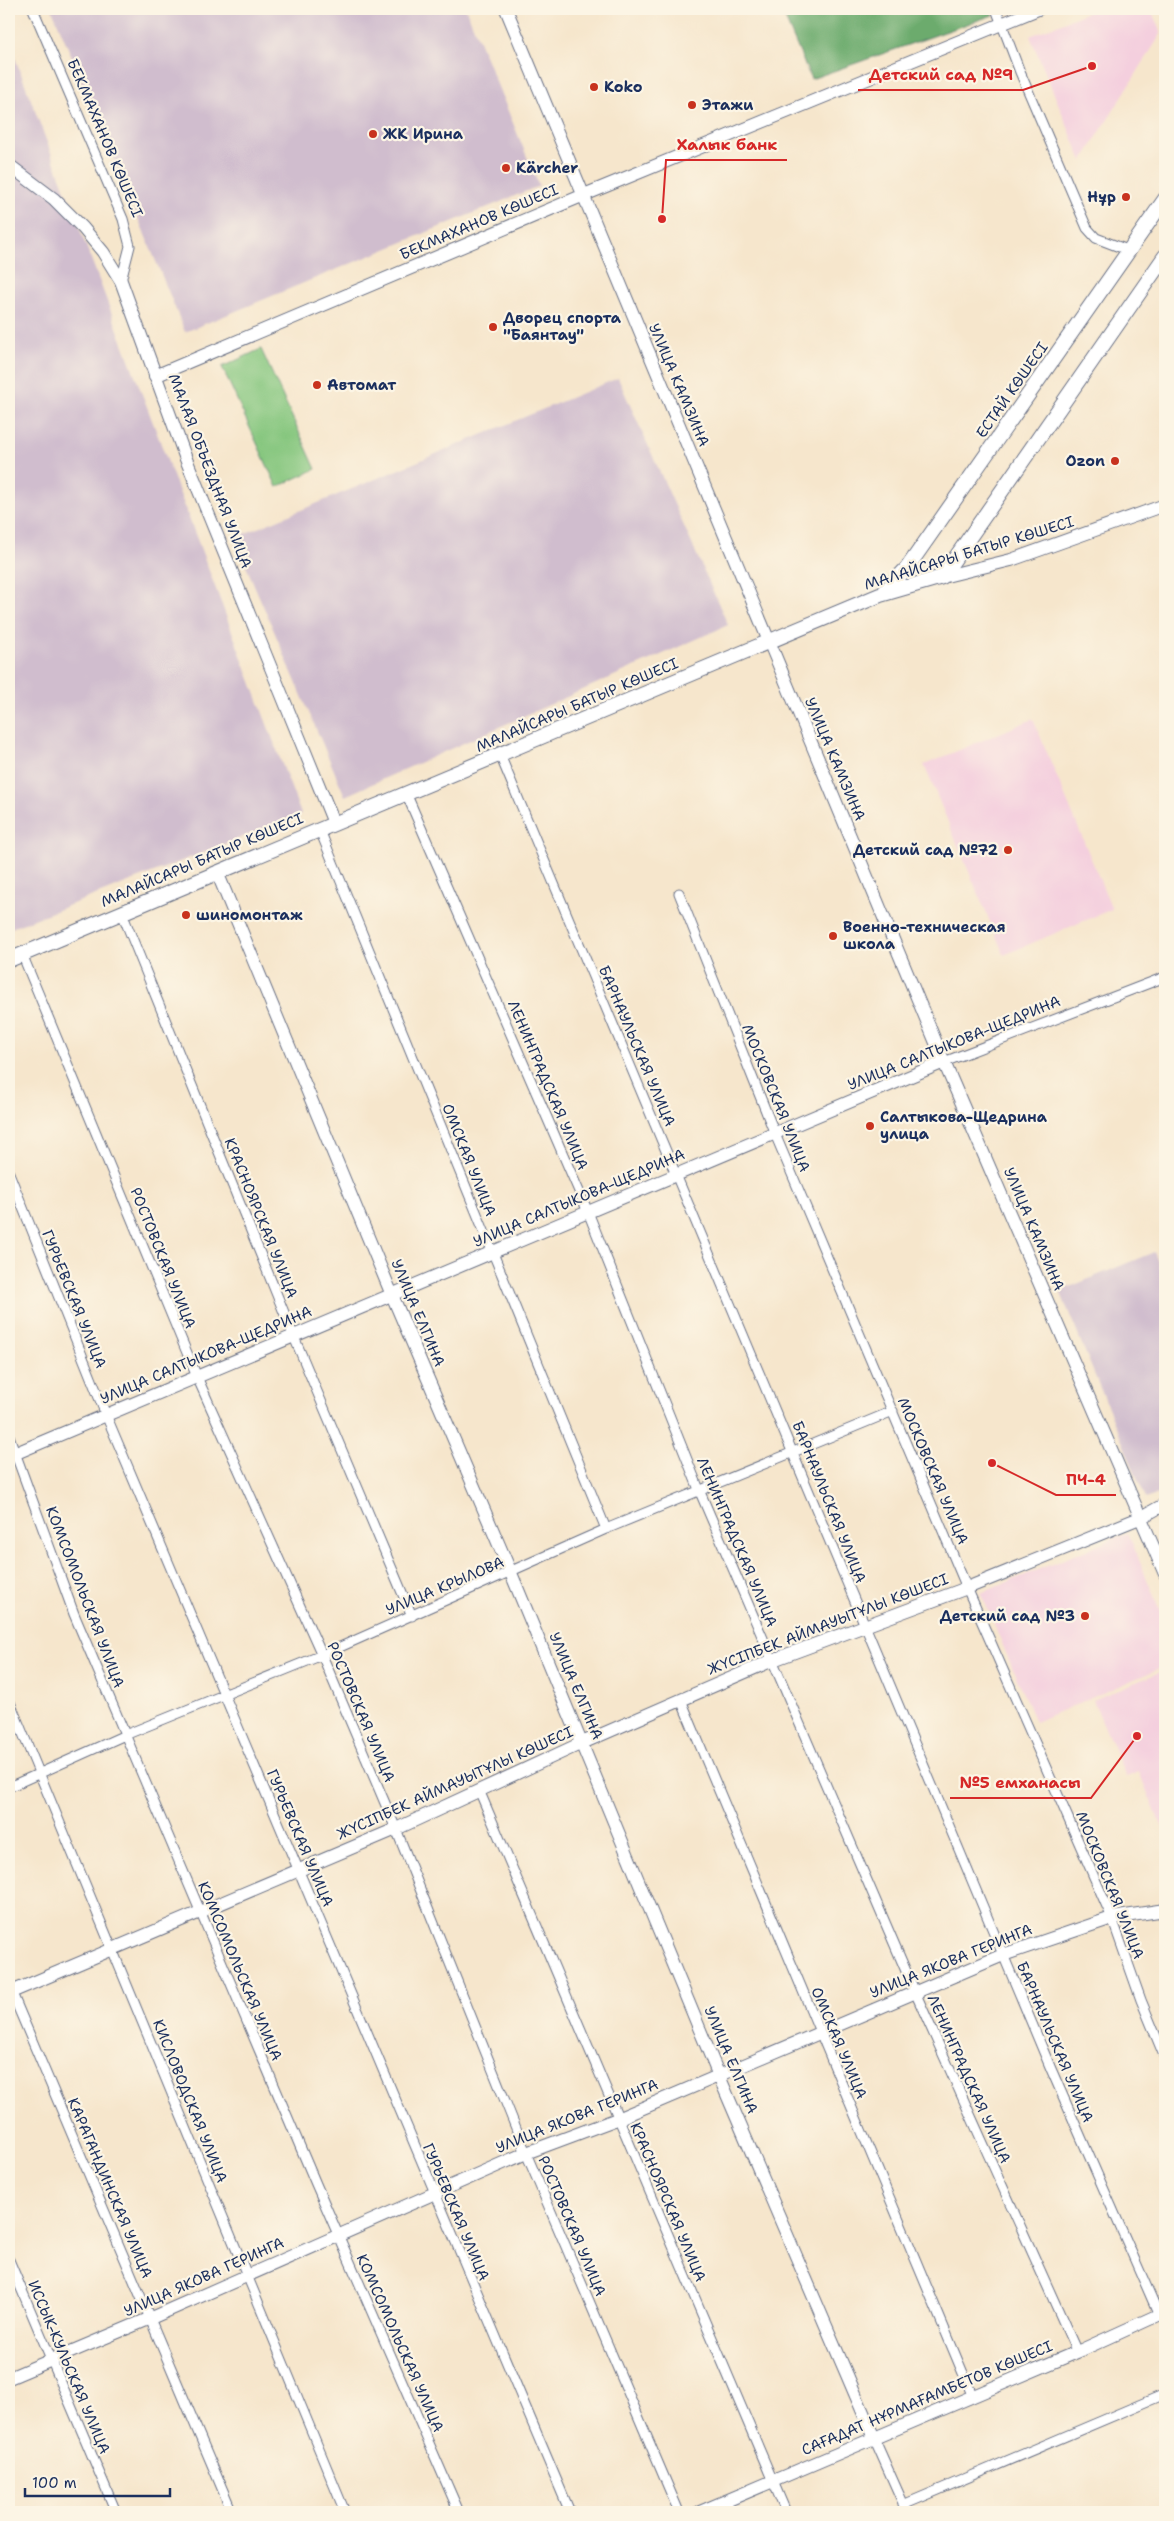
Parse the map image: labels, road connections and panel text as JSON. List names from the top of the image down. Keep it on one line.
{"streets":{"main road":["ЕСТАЙ КӨШЕСІ","МАЛАЙСАРЫ БАТЫР КӨШЕСІ"],"street":["БЕКМАХАНОВ КӨШЕСІ","УЛИЦА КАМЗИНА","МАЛАЯ ОБЪЕЗДНАЯ УЛИЦА","УЛИЦА САЛТЫКОВА-ЩЕДРИНА","БАРНАУЛЬСКАЯ УЛИЦА","ЛЕНИНГРАДСКАЯ УЛИЦА","МОСКОВСКАЯ УЛИЦА","ОМСКАЯ УЛИЦА","КРАСНОЯРСКАЯ УЛИЦА","РОСТОВСКАЯ УЛИЦА","ГУРЬЕВСКАЯ УЛИЦА","УЛИЦА ЕЛГИНА","УЛИЦА КРЫЛОВА","КОМСОМОЛЬСКАЯ УЛИЦА","ЖҮСІПБЕК АЙМАУЫТҰЛЫ КӨШЕСІ","УЛИЦА ЯКОВА ГЕРИНГА","КИСЛОВОДСКАЯ УЛИЦА","КАРАГАНДИНСКАЯ УЛИЦА","ИССЫК-КУЛЬСКАЯ УЛИЦА","САҒАДАТ НҰРМАҒАМБЕТОВ КӨШЕСІ"]},"crossings":[["БЕКМАХАНОВ КӨШЕСІ","УЛИЦА КАМЗИНА"],["БЕКМАХАНОВ КӨШЕСІ","МАЛАЯ ОБЪЕЗДНАЯ УЛИЦА"],["УЛИЦА КАМЗИНА","МАЛАЙСАРЫ БАТЫР КӨШЕСІ"],["УЛИЦА КАМЗИНА","УЛИЦА САЛТЫКОВА-ЩЕДРИНА"],["УЛИЦА КАМЗИНА","ЖҮСІПБЕК АЙМАУЫТҰЛЫ КӨШЕСІ"],["ЕСТАЙ КӨШЕСІ","МАЛАЙСАРЫ БАТЫР КӨШЕСІ"],["МАЛАЯ ОБЪЕЗДНАЯ УЛИЦА","МАЛАЙСАРЫ БАТЫР КӨШЕСІ"],["МАЛАЙСАРЫ БАТЫР КӨШЕСІ","БАРНАУЛЬСКАЯ УЛИЦА"],["МАЛАЙСАРЫ БАТЫР КӨШЕСІ","ЛЕНИНГРАДСКАЯ УЛИЦА"],["МАЛАЙСАРЫ БАТЫР КӨШЕСІ","ОМСКАЯ УЛИЦА"],["МАЛАЙСАРЫ БАТЫР КӨШЕСІ","КРАСНОЯРСКАЯ УЛИЦА"],["МАЛАЙСАРЫ БАТЫР КӨШЕСІ","РОСТОВСКАЯ УЛИЦА"],["МАЛАЙСАРЫ БАТЫР КӨШЕСІ","УЛИЦА ЕЛГИНА"],["УЛИЦА САЛТЫКОВА-ЩЕДРИНА","БАРНАУЛЬСКАЯ УЛИЦА"],["УЛИЦА САЛТЫКОВА-ЩЕДРИНА","ЛЕНИНГРАДСКАЯ УЛИЦА"],["УЛИЦА САЛТЫКОВА-ЩЕДРИНА","МОСКОВСКАЯ УЛИЦА"],["УЛИЦА САЛТЫКОВА-ЩЕДРИНА","ОМСКАЯ УЛИЦА"],["УЛИЦА САЛТЫКОВА-ЩЕДРИНА","КРАСНОЯРСКАЯ УЛИЦА"],["УЛИЦА САЛТЫКОВА-ЩЕДРИНА","РОСТОВСКАЯ УЛИЦА"],["УЛИЦА САЛТЫКОВА-ЩЕДРИНА","ГУРЬЕВСКАЯ УЛИЦА"],["УЛИЦА САЛТЫКОВА-ЩЕДРИНА","УЛИЦА ЕЛГИНА"],["УЛИЦА САЛТЫКОВА-ЩЕДРИНА","КОМСОМОЛЬСКАЯ УЛИЦА"],["БАРНАУЛЬСКАЯ УЛИЦА","УЛИЦА КРЫЛОВА"],["БАРНАУЛЬСКАЯ УЛИЦА","ЖҮСІПБЕК АЙМАУЫТҰЛЫ КӨШЕСІ"],["БАРНАУЛЬСКАЯ УЛИЦА","УЛИЦА ЯКОВА ГЕРИНГА"],["БАРНАУЛЬСКАЯ УЛИЦА","САҒАДАТ НҰРМАҒАМБЕТОВ КӨШЕСІ"],["ЛЕНИНГРАДСКАЯ УЛИЦА","УЛИЦА КРЫЛОВА"],["ЛЕНИНГРАДСКАЯ УЛИЦА","ЖҮСІПБЕК АЙМАУЫТҰЛЫ КӨШЕСІ"],["ЛЕНИНГРАДСКАЯ УЛИЦА","УЛИЦА ЯКОВА ГЕРИНГА"],["ЛЕНИНГРАДСКАЯ УЛИЦА","САҒАДАТ НҰРМАҒАМБЕТОВ КӨШЕСІ"],["МОСКОВСКАЯ УЛИЦА","УЛИЦА КРЫЛОВА"],["МОСКОВСКАЯ УЛИЦА","ЖҮСІПБЕК АЙМАУЫТҰЛЫ КӨШЕСІ"],["МОСКОВСКАЯ УЛИЦА","УЛИЦА ЯКОВА ГЕРИНГА"],["ОМСКАЯ УЛИЦА","УЛИЦА КРЫЛОВА"],["ОМСКАЯ УЛИЦА","ЖҮСІПБЕК АЙМАУЫТҰЛЫ КӨШЕСІ"],["ОМСКАЯ УЛИЦА","УЛИЦА ЯКОВА ГЕРИНГА"],["ОМСКАЯ УЛИЦА","САҒАДАТ НҰРМАҒАМБЕТОВ КӨШЕСІ"],["КРАСНОЯРСКАЯ УЛИЦА","УЛИЦА КРЫЛОВА"],["КРАСНОЯРСКАЯ УЛИЦА","ЖҮСІПБЕК АЙМАУЫТҰЛЫ КӨШЕСІ"],["КРАСНОЯРСКАЯ УЛИЦА","УЛИЦА ЯКОВА ГЕРИНГА"],["КРАСНОЯРСКАЯ УЛИЦА","САҒАДАТ НҰРМАҒАМБЕТОВ КӨШЕСІ"],["РОСТОВСКАЯ УЛИЦА","УЛИЦА КРЫЛОВА"],["РОСТОВСКАЯ УЛИЦА","ЖҮСІПБЕК АЙМАУЫТҰЛЫ КӨШЕСІ"],["РОСТОВСКАЯ УЛИЦА","УЛИЦА ЯКОВА ГЕРИНГА"],["ГУРЬЕВСКАЯ УЛИЦА","УЛИЦА КРЫЛОВА"],["ГУРЬЕВСКАЯ УЛИЦА","ЖҮСІПБЕК АЙМАУЫТҰЛЫ КӨШЕСІ"],["ГУРЬЕВСКАЯ УЛИЦА","УЛИЦА ЯКОВА ГЕРИНГА"],["УЛИЦА ЕЛГИНА","УЛИЦА КРЫЛОВА"],["УЛИЦА ЕЛГИНА","ЖҮСІПБЕК АЙМАУЫТҰЛЫ КӨШЕСІ"],["УЛИЦА ЕЛГИНА","УЛИЦА ЯКОВА ГЕРИНГА"],["УЛИЦА ЕЛГИНА","САҒАДАТ НҰРМАҒАМБЕТОВ КӨШЕСІ"],["УЛИЦА КРЫЛОВА","КОМСОМОЛЬСКАЯ УЛИЦА"],["УЛИЦА КРЫЛОВА","КИСЛОВОДСКАЯ УЛИЦА"],["КОМСОМОЛЬСКАЯ УЛИЦА","ЖҮСІПБЕК АЙМАУЫТҰЛЫ КӨШЕСІ"],["КОМСОМОЛЬСКАЯ УЛИЦА","УЛИЦА ЯКОВА ГЕРИНГА"],["ЖҮСІПБЕК АЙМАУЫТҰЛЫ КӨШЕСІ","КИСЛОВОДСКАЯ УЛИЦА"],["ЖҮСІПБЕК АЙМАУЫТҰЛЫ КӨШЕСІ","КАРАГАНДИНСКАЯ УЛИЦА"],["УЛИЦА ЯКОВА ГЕРИНГА","КИСЛОВОДСКАЯ УЛИЦА"],["УЛИЦА ЯКОВА ГЕРИНГА","КАРАГАНДИНСКАЯ УЛИЦА"],["УЛИЦА ЯКОВА ГЕРИНГА","ИССЫК-КУЛЬСКАЯ УЛИЦА"]],"places":["Детский сад №9","Koko","Этажи","ЖК Ирина","Kärcher","Нұр","Халык банк","Дворец спорта \"Баянтау\"","Автомат","Ozon","Детский сад №72","шиномонтаж","Военно-техническая школа","Салтыкова-Щедрина улица","ПЧ-4","Детский сад №3","№5 емханасы"],"scale_bar":"100 m"}
